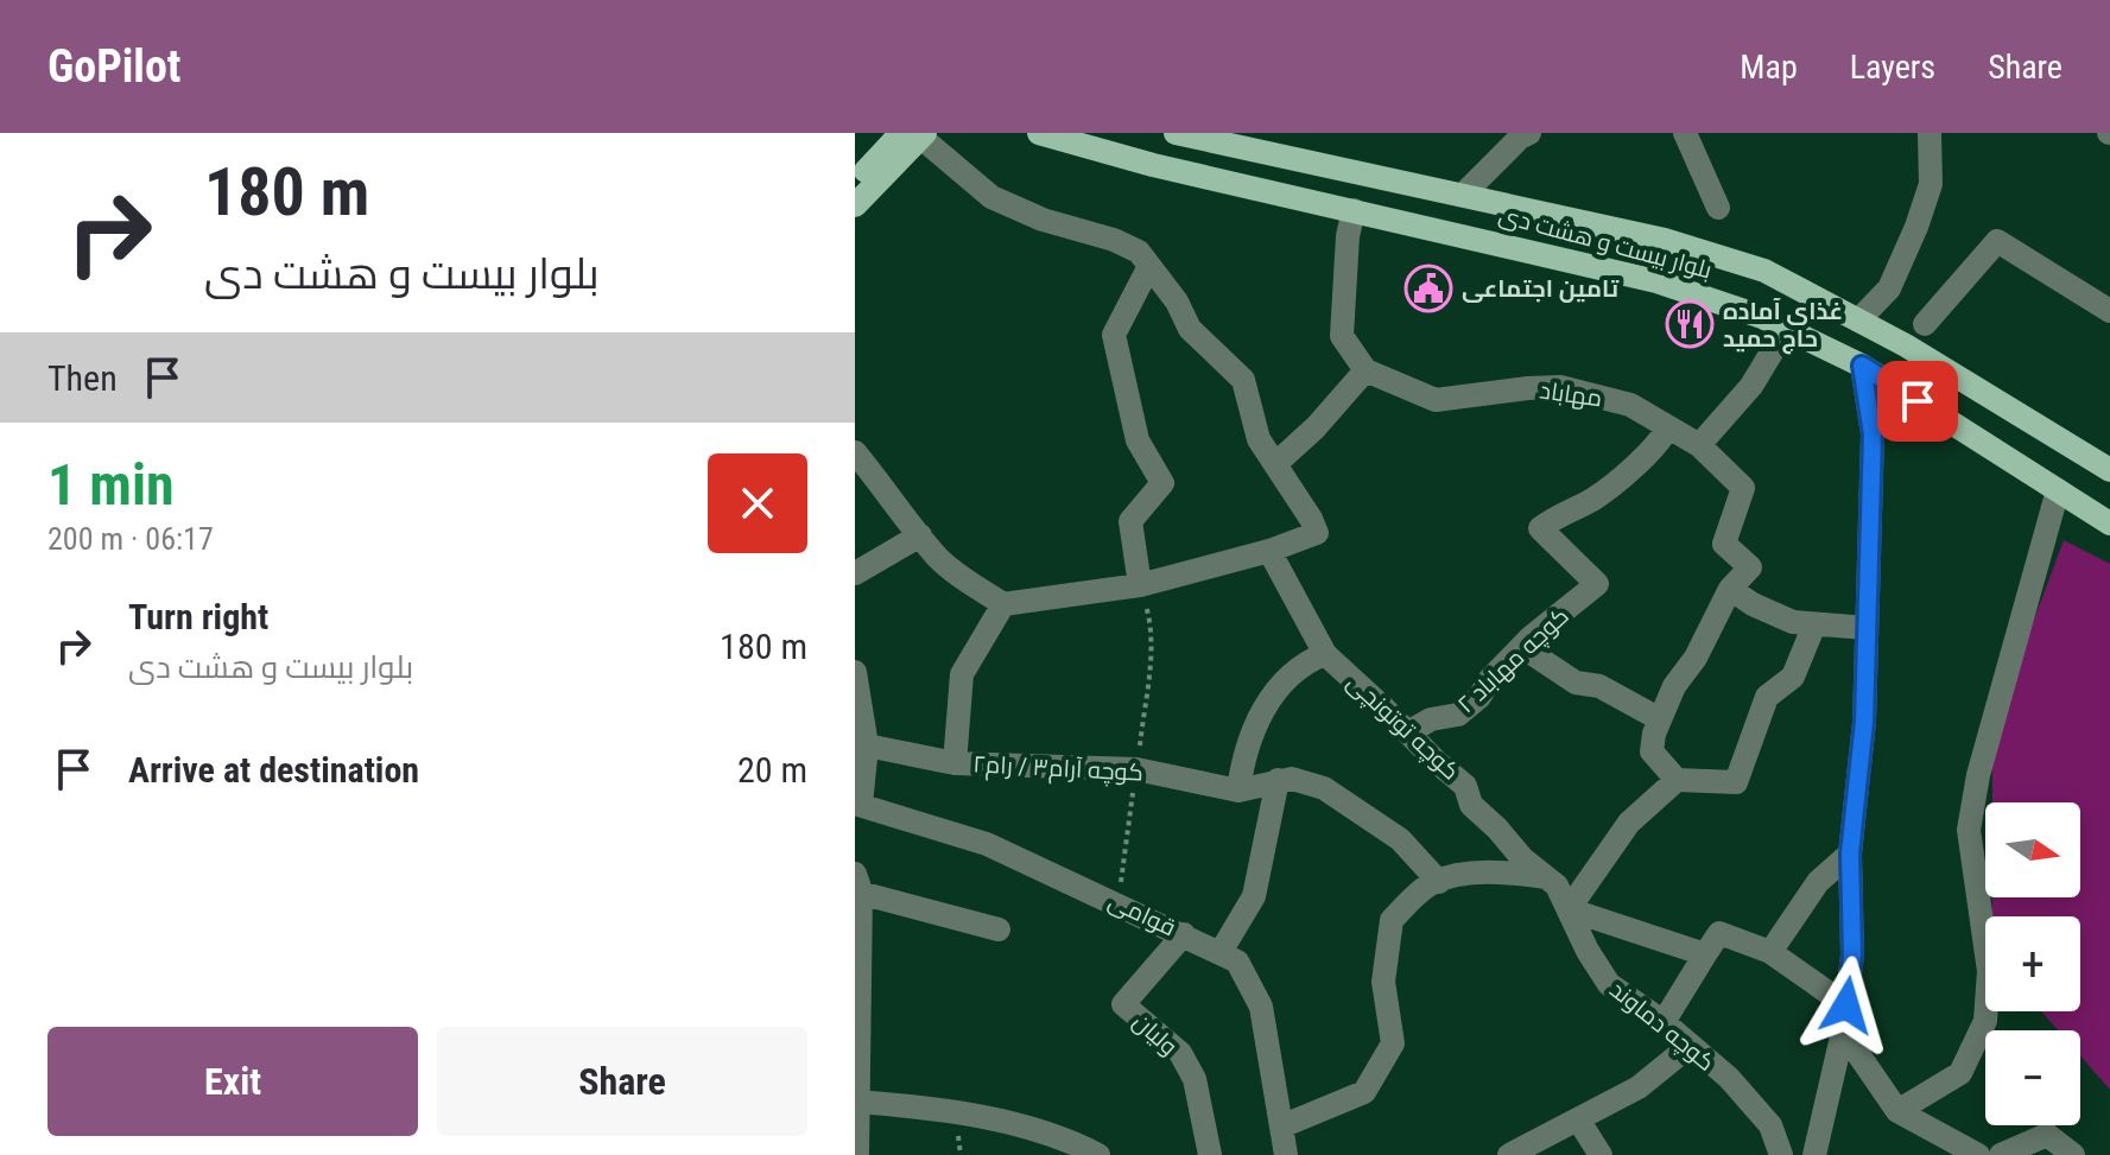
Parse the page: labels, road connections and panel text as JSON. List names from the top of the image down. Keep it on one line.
{"streets":{"main road":["بلوار بیست و هشت دی"],"street":["مهاباد","کوچه مهاباد ۲","کوچه توتونچی","کوچه آرام۳ / رام۲","قوامی","کوچه دماوند","ولیان"]},"crossings":[["مهاباد","کوچه مهاباد ۲"],["کوچه مهاباد ۲","کوچه توتونچی"],["کوچه توتونچی","کوچه دماوند"],["قوامی","ولیان"]],"places":{"public building":["تامین اجتماعی"],"restaurant":["غذای آماده حاج حمید"]},"north":"right","page":{"header":"GoPilot","nav":["Map","Layers","Share"],"turn":["180 m","بلوار بیست و هشت دی"],"then":"Then","heading":["1 min","200 m · 06:17"],"list":[{"name":"Turn right","note":"بلوار بیست و هشت دی","value":"180 m"},{"name":"Arrive at destination","value":"20 m"}],"map_buttons":["+","−"],"buttons":["Exit","Share"]}}
